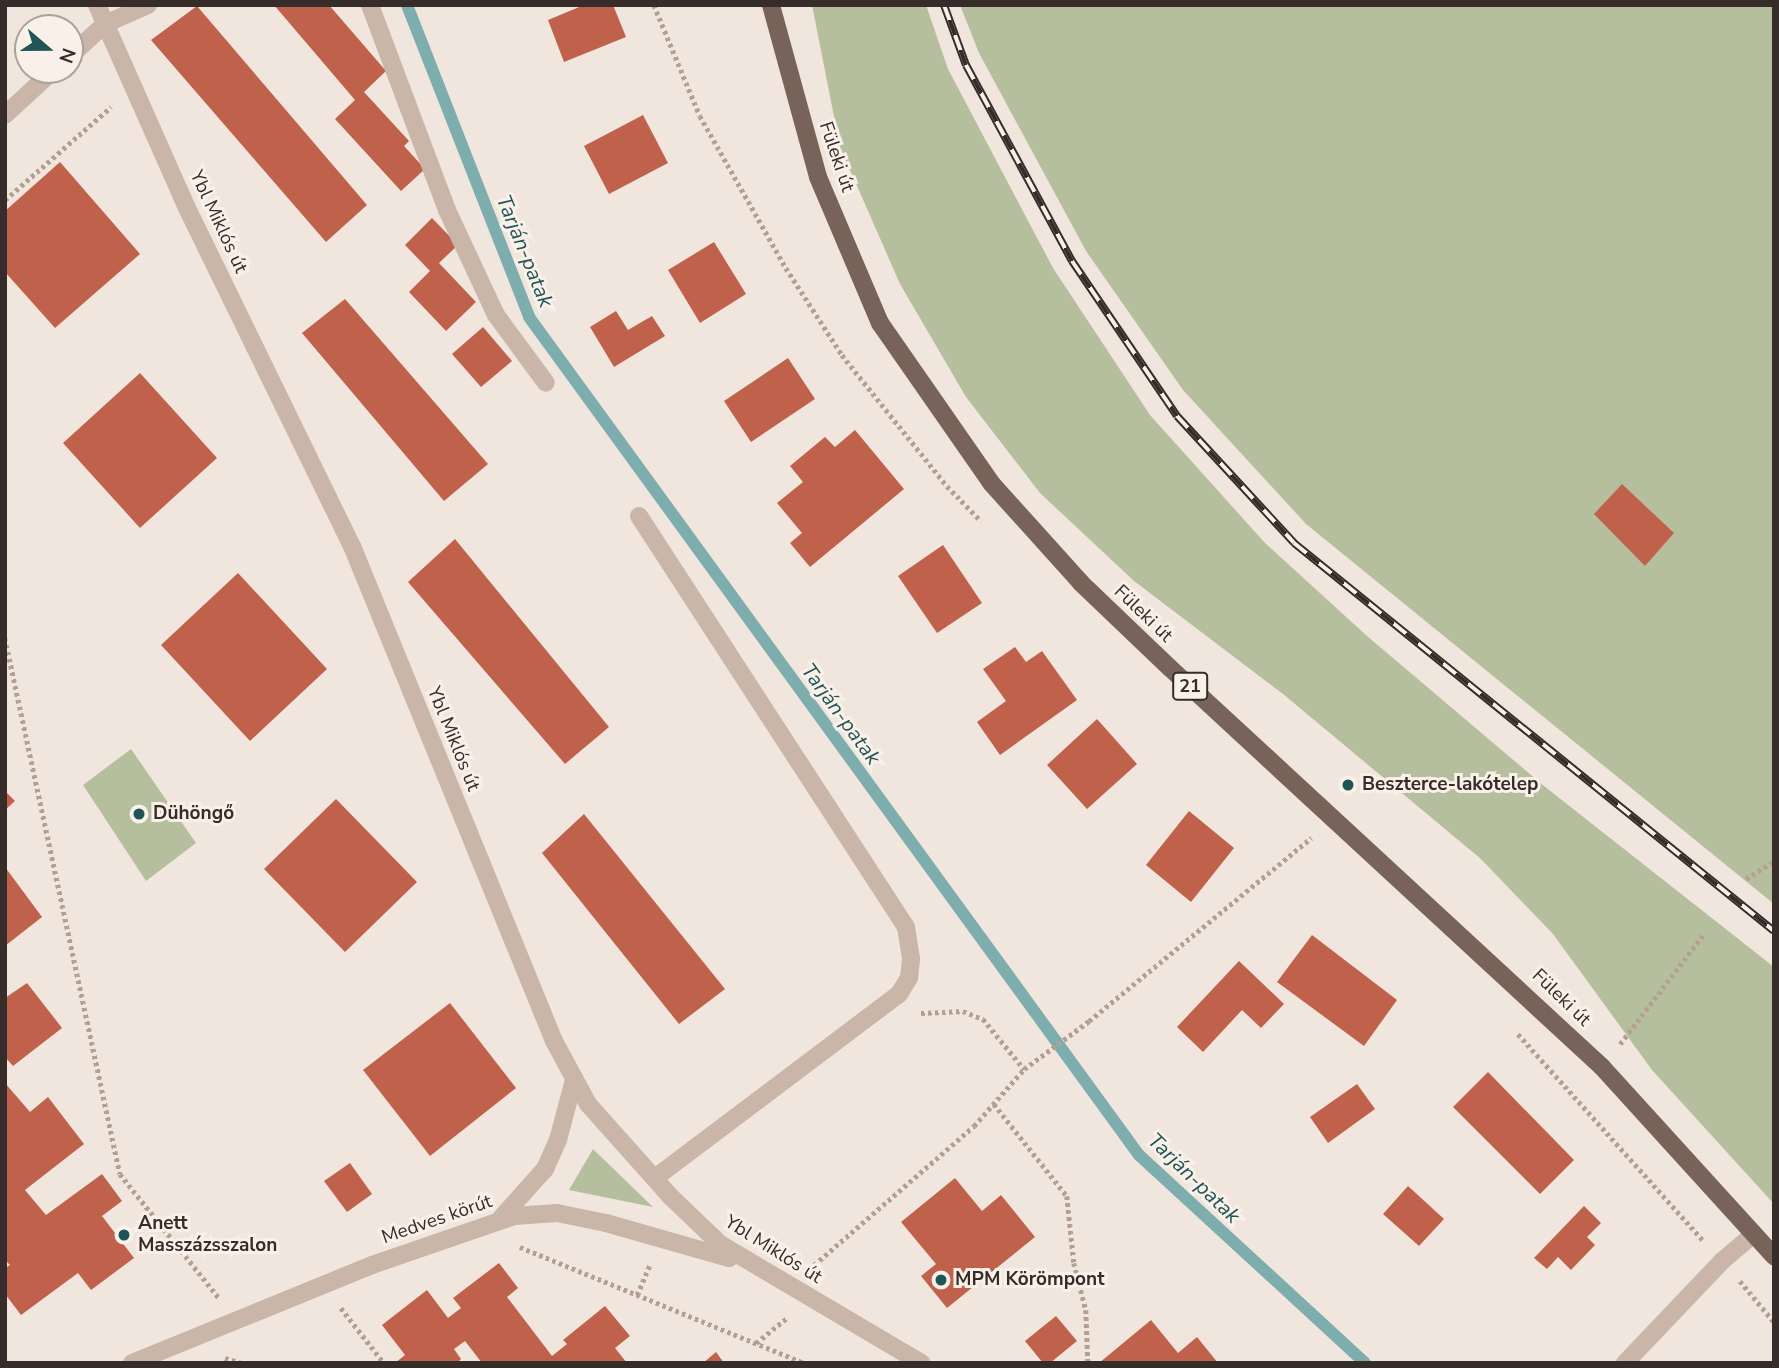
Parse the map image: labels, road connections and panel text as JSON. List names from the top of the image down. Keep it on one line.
{"streets":{"main road":["Füleki út","21"],"street":["Ybl Miklós út","Medves körút"]},"crossings":[["Ybl Miklós út","Medves körút"]],"water":["Tarján-patak"],"places":["Beszterce-lakótelep","Dühöngő","Anett Masszázsszalon","MPM Körömpont"],"north":"right"}
